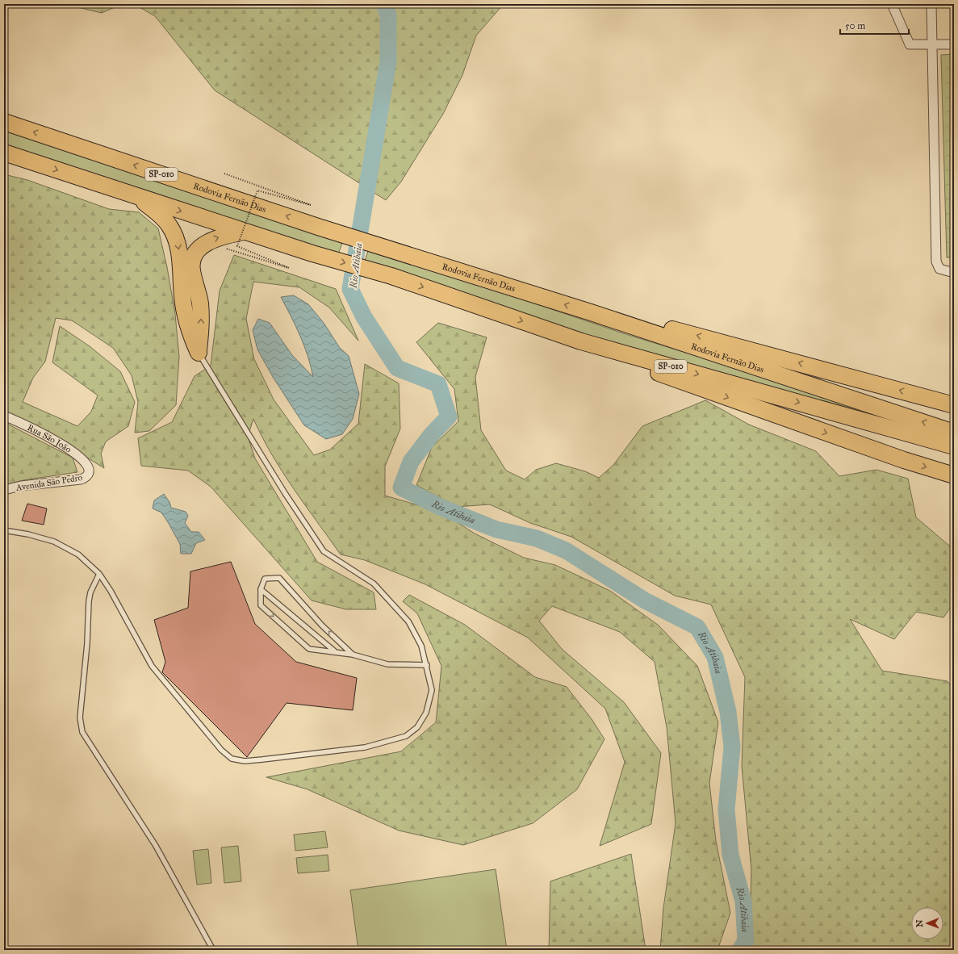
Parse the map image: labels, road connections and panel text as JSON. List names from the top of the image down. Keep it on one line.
{"streets":{"highway":["SP-010","Rodovia Fernão Dias"],"street":["Rua São João","Avenida São Pedro"]},"crossings":[["Rua São João","Avenida São Pedro"]],"water":["Rio Atibaia"],"scale_bar":"50 m","north":"left"}
